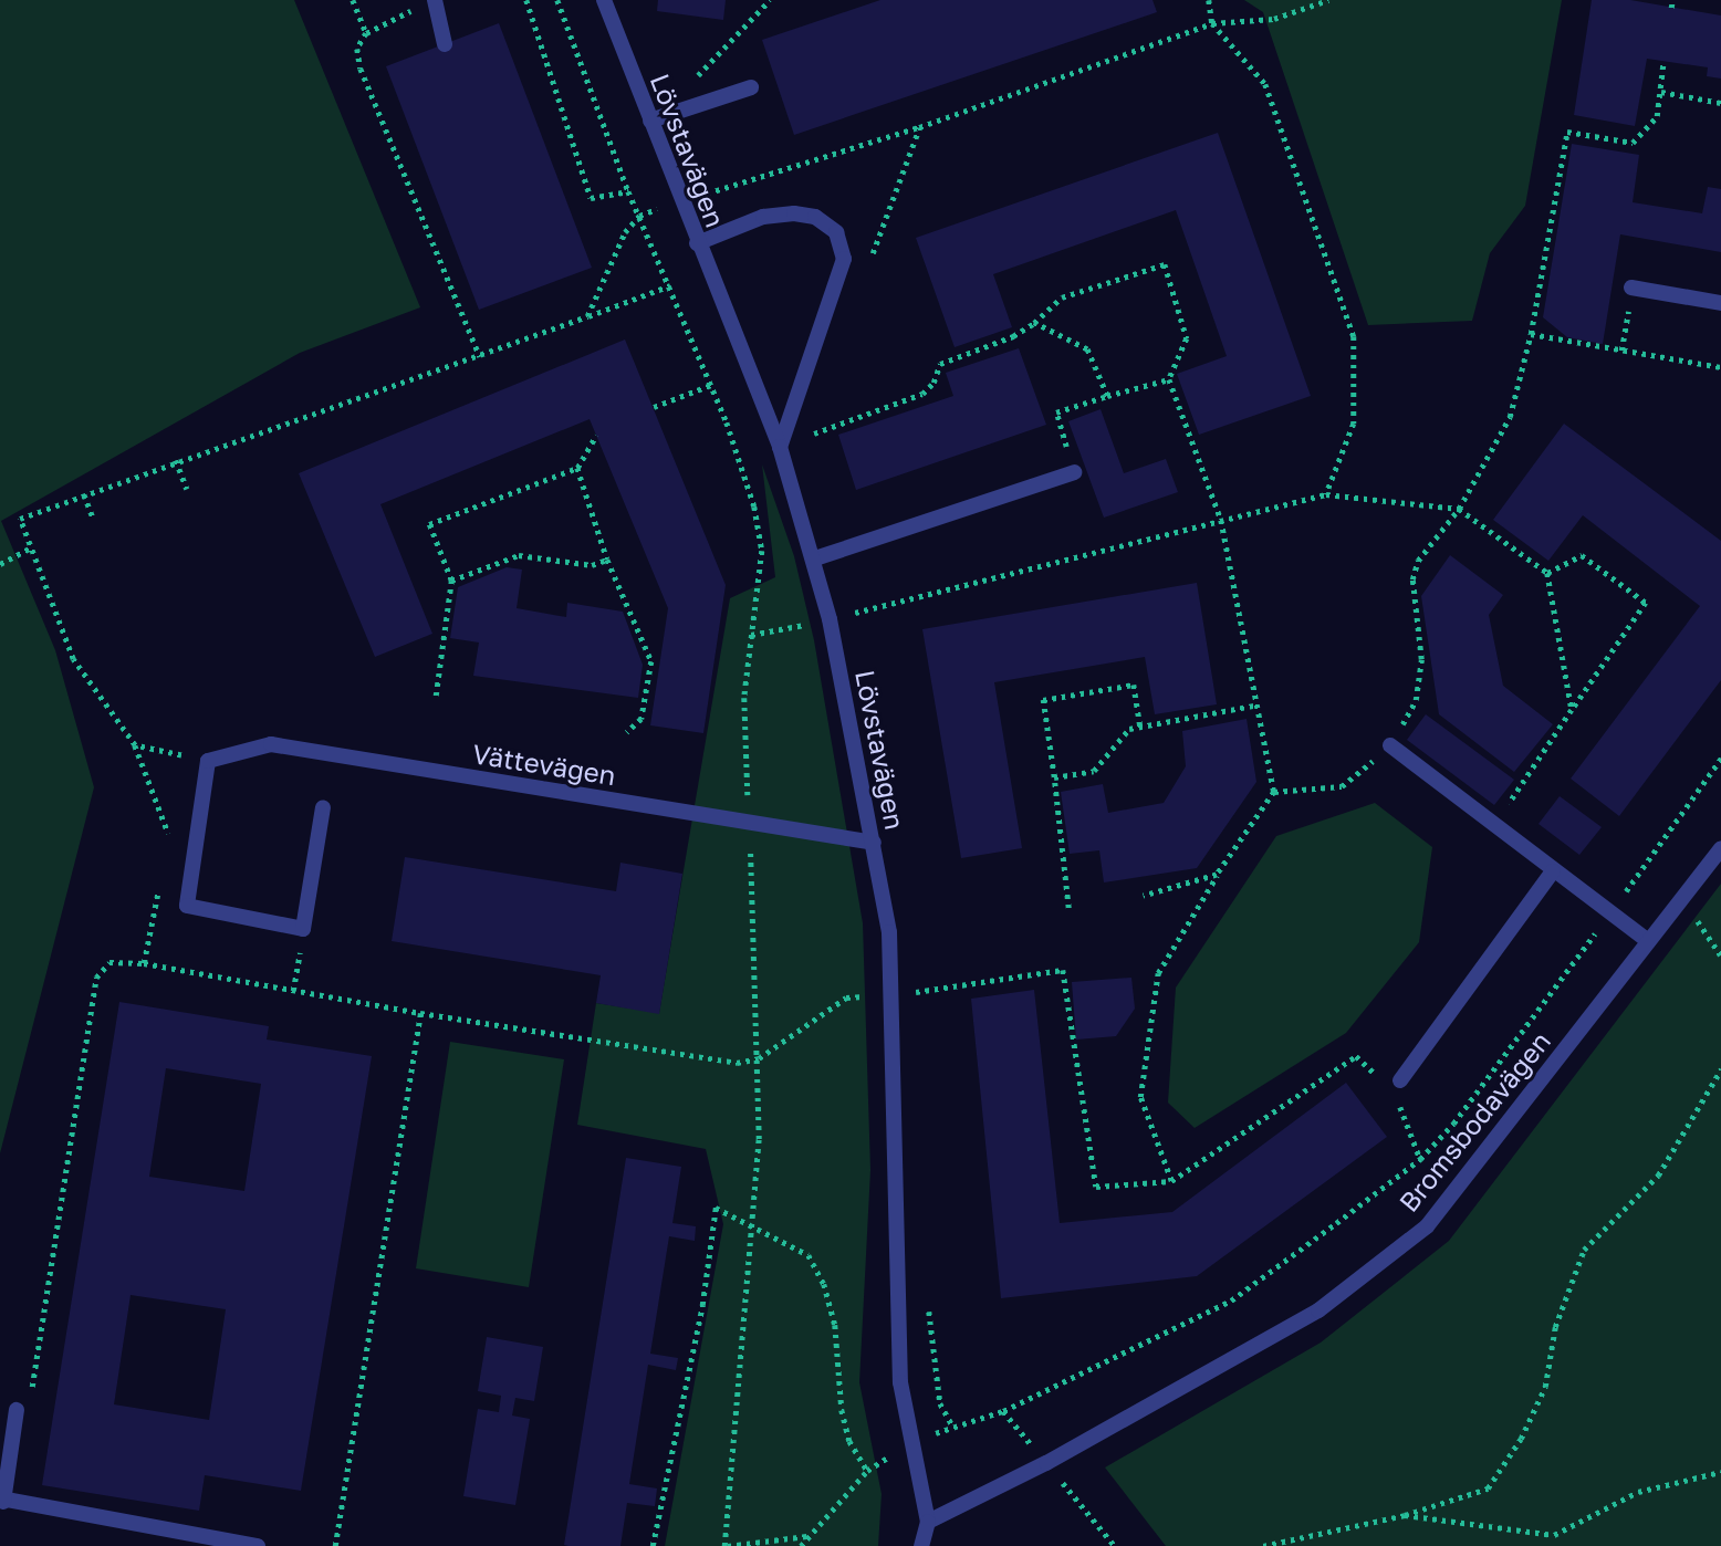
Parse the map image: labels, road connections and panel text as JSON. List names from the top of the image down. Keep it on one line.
{"streets":{"street":["Lövstavägen","Vättevägen","Bromsbodavägen"]},"crossings":[["Lövstavägen","Vättevägen"],["Lövstavägen","Bromsbodavägen"]]}
